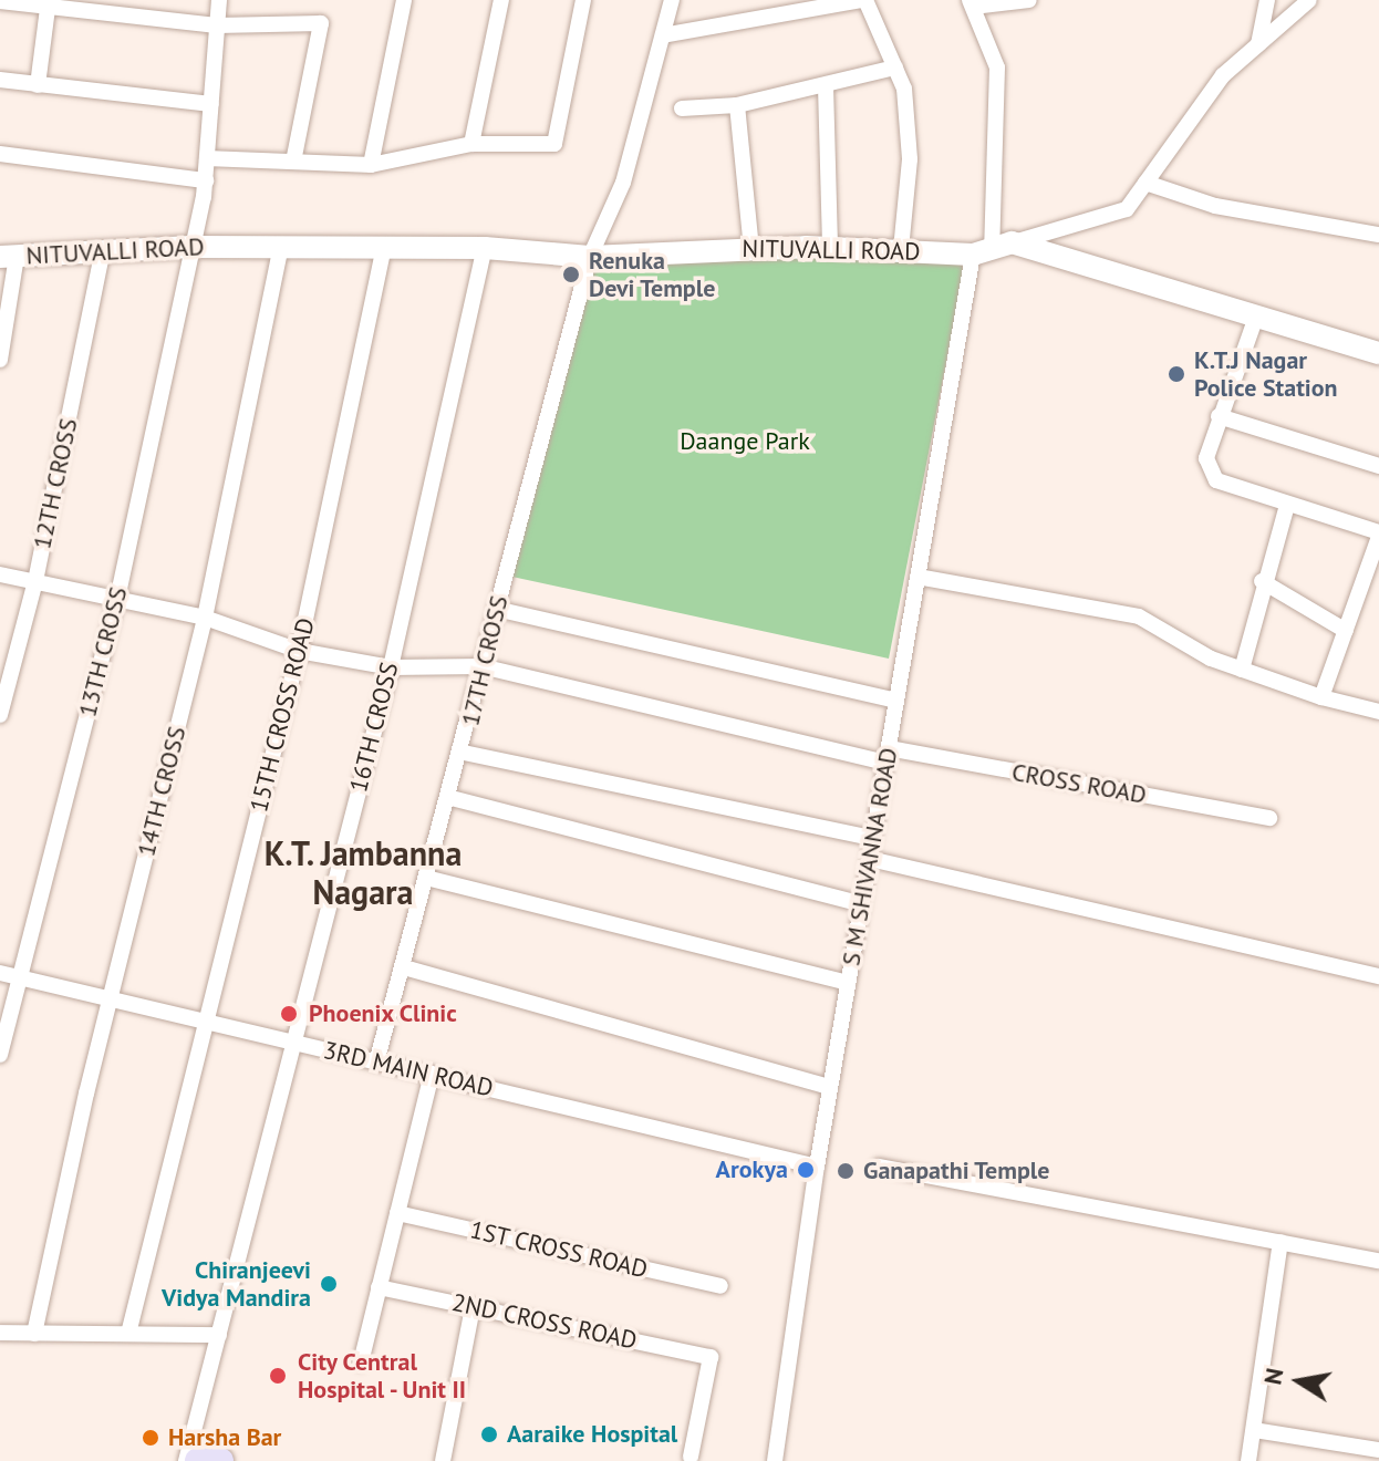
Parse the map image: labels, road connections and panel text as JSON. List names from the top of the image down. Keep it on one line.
{"streets":{"street":["NITUVALLI ROAD","12TH CROSS","13TH CROSS","17TH CROSS","15TH CROSS ROAD","16TH CROSS","CROSS ROAD","14TH CROSS","S M SHIVANNA ROAD","3RD MAIN ROAD","1ST CROSS ROAD","2ND CROSS ROAD"]},"crossings":[["NITUVALLI ROAD","12TH CROSS"],["NITUVALLI ROAD","13TH CROSS"],["NITUVALLI ROAD","17TH CROSS"],["NITUVALLI ROAD","15TH CROSS ROAD"],["NITUVALLI ROAD","16TH CROSS"],["NITUVALLI ROAD","14TH CROSS"],["NITUVALLI ROAD","S M SHIVANNA ROAD"],["12TH CROSS","CROSS ROAD"],["13TH CROSS","CROSS ROAD"],["13TH CROSS","3RD MAIN ROAD"],["17TH CROSS","CROSS ROAD"],["17TH CROSS","3RD MAIN ROAD"],["15TH CROSS ROAD","CROSS ROAD"],["15TH CROSS ROAD","3RD MAIN ROAD"],["16TH CROSS","CROSS ROAD"],["16TH CROSS","3RD MAIN ROAD"],["CROSS ROAD","14TH CROSS"],["CROSS ROAD","S M SHIVANNA ROAD"],["14TH CROSS","3RD MAIN ROAD"],["S M SHIVANNA ROAD","3RD MAIN ROAD"]],"districts":["K.T. Jambanna Nagara"],"parks":["Daange Park"],"places":["Renuka Devi Temple","K.T.J Nagar Police Station","Phoenix Clinic","Arokya","Ganapathi Temple","Chiranjeevi Vidya Mandira","City Central Hospital - Unit II","Aaraike Hospital","Harsha Bar"],"north":"left"}
